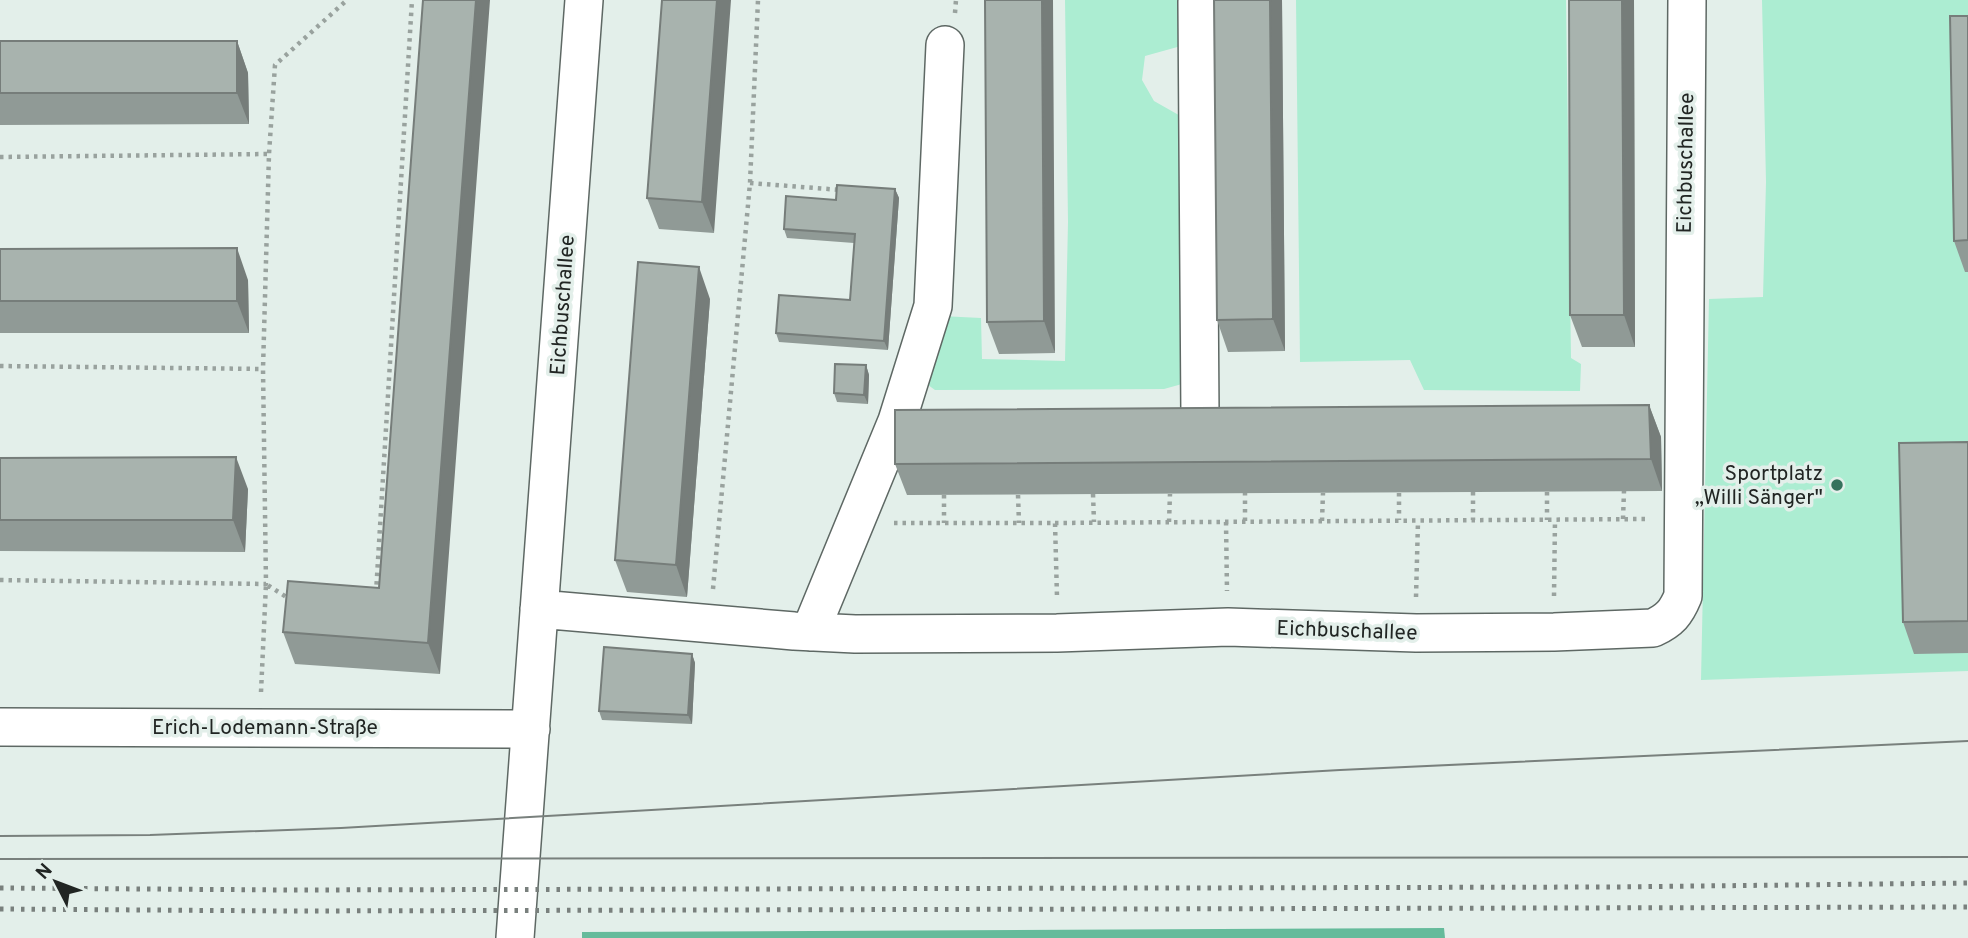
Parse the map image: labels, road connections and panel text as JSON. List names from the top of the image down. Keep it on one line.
{"streets":{"street":["Eichbuschallee","Erich-Lodemann-Straße"]},"crossings":[["Eichbuschallee","Erich-Lodemann-Straße"]],"places":["Sportplatz „Willi Sänger\""],"north":"top left"}
